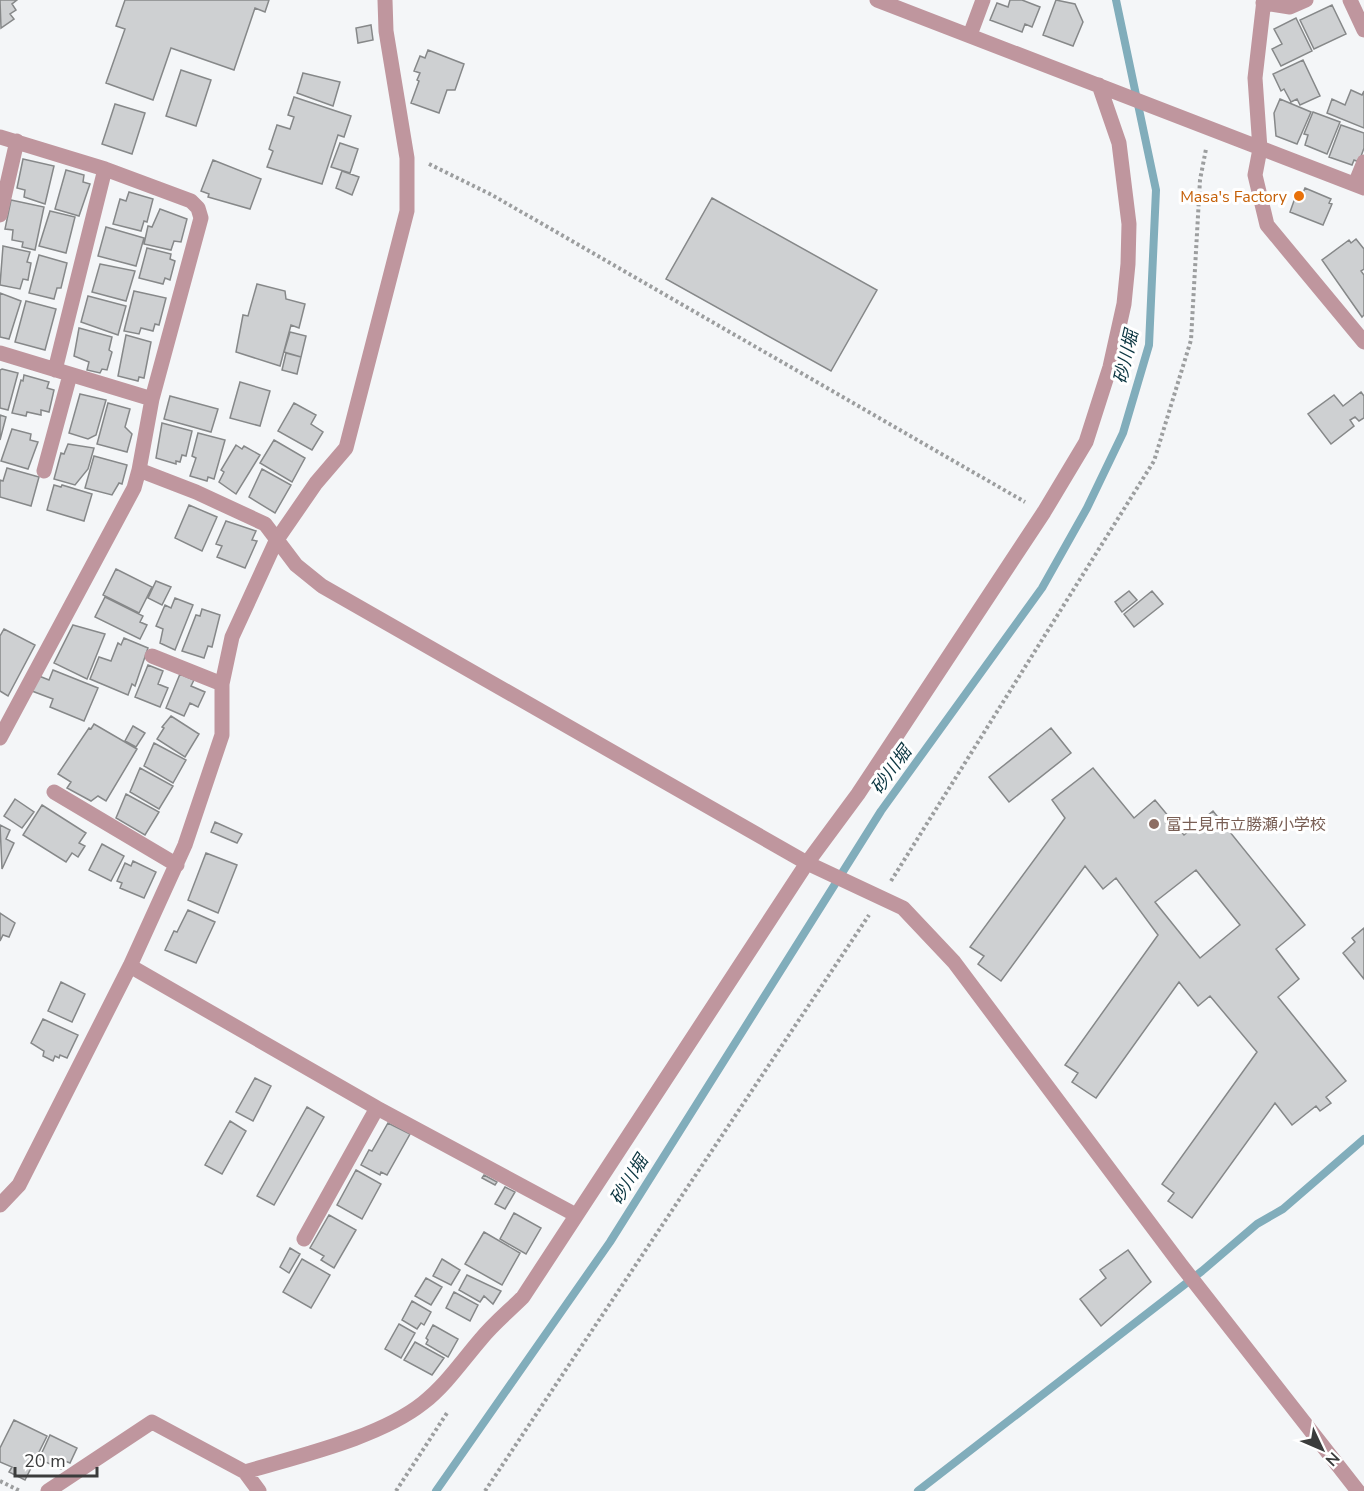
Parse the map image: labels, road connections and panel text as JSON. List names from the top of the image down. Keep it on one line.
{"water":["砂川堀"],"places":["Masa's Factory","富士見市立勝瀬小学校"],"scale_bar":"20 m","north":"bottom right"}
